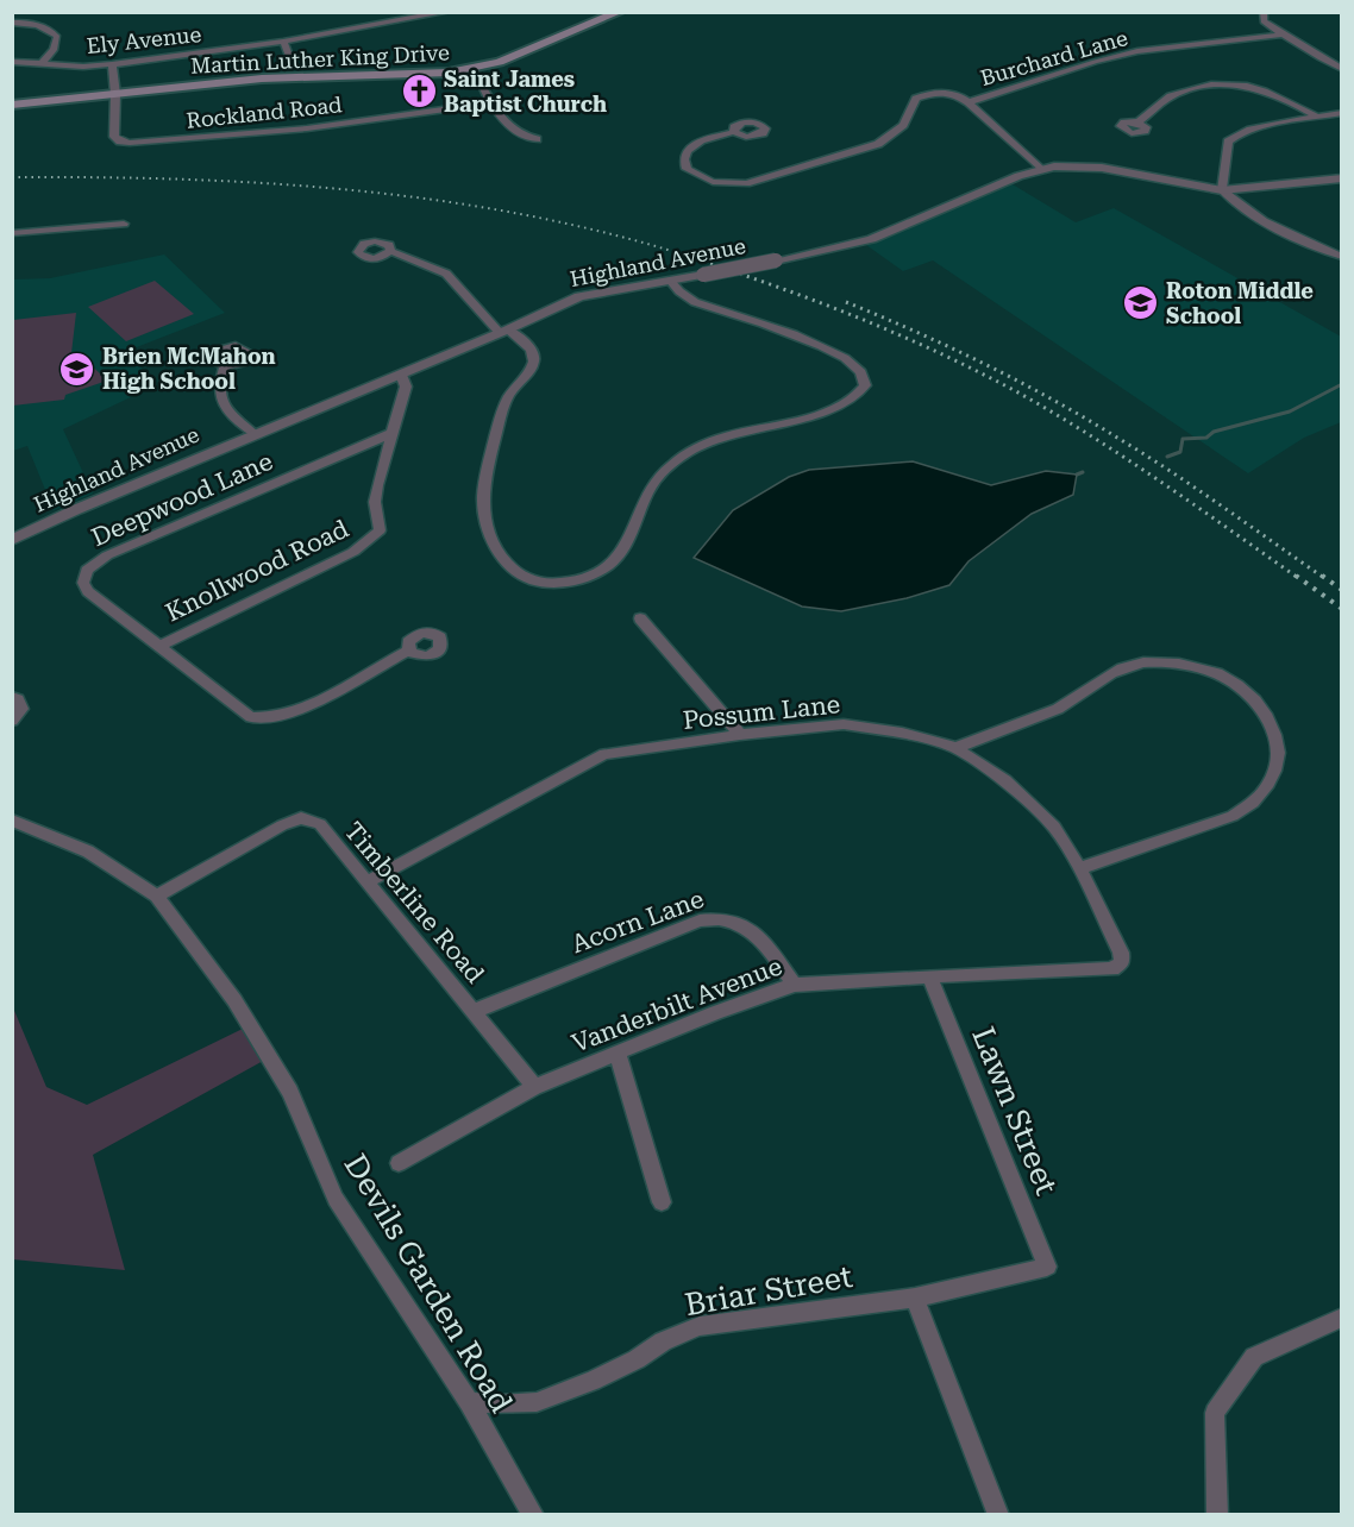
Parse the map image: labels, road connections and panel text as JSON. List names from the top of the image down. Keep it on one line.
{"streets":{"main road":["Martin Luther King Drive"],"street":["Ely Avenue","Burchard Lane","Rockland Road","Highland Avenue","Deepwood Lane","Knollwood Road","Possum Lane","Timberline Road","Acorn Lane","Vanderbilt Avenue","Lawn Street","Devils Garden Road","Briar Street"]},"crossings":[["Ely Avenue","Rockland Road"],["Martin Luther King Drive","Rockland Road"],["Highland Avenue","Knollwood Road"],["Deepwood Lane","Knollwood Road"],["Possum Lane","Timberline Road"],["Possum Lane","Vanderbilt Avenue"],["Timberline Road","Acorn Lane"],["Timberline Road","Vanderbilt Avenue"],["Timberline Road","Devils Garden Road"],["Acorn Lane","Vanderbilt Avenue"],["Vanderbilt Avenue","Lawn Street"],["Lawn Street","Briar Street"],["Devils Garden Road","Briar Street"]],"places":{"church":["Saint James Baptist Church"],"school or university":["Roton Middle School","Brien McMahon High School"]}}
